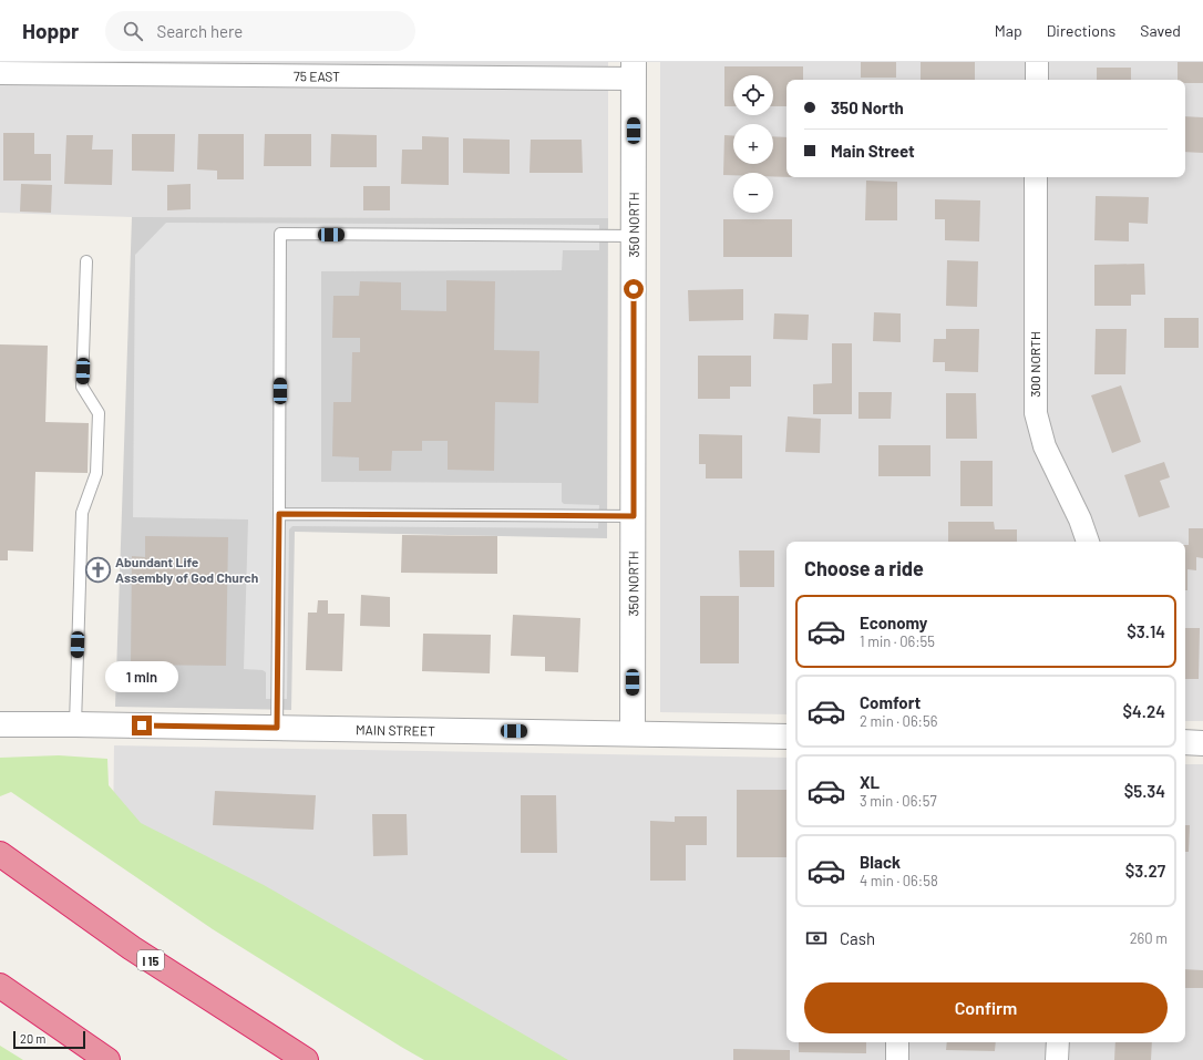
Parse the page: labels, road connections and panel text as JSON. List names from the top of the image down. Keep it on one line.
{"streets":{"highway":["I 15"],"street":["75 EAST","350 NORTH","300 NORTH","MAIN STREET"]},"crossings":[["75 EAST","350 NORTH"],["350 NORTH","MAIN STREET"]],"places":{"church":["Abundant Life Assembly of God Church"]},"scale_bar":"20 m","page":{"header":"Hoppr","search":"Search here","nav":["Map","Directions","Saved"],"map_buttons":["+","−"],"banner":["350 North","Main Street"],"heading":"Choose a ride","list":[{"name":"Economy","note":"1 min · 06:55","value":"$3.14"},{"name":"Comfort","note":"2 min · 06:56","value":"$4.24"},{"name":"XL","note":"3 min · 06:57","value":"$5.34"},{"name":"Black","note":"4 min · 06:58","value":"$3.27"}],"bubble":"1 min","pay":["Cash","260 m"],"buttons":"Confirm","scale":"20 m"}}
